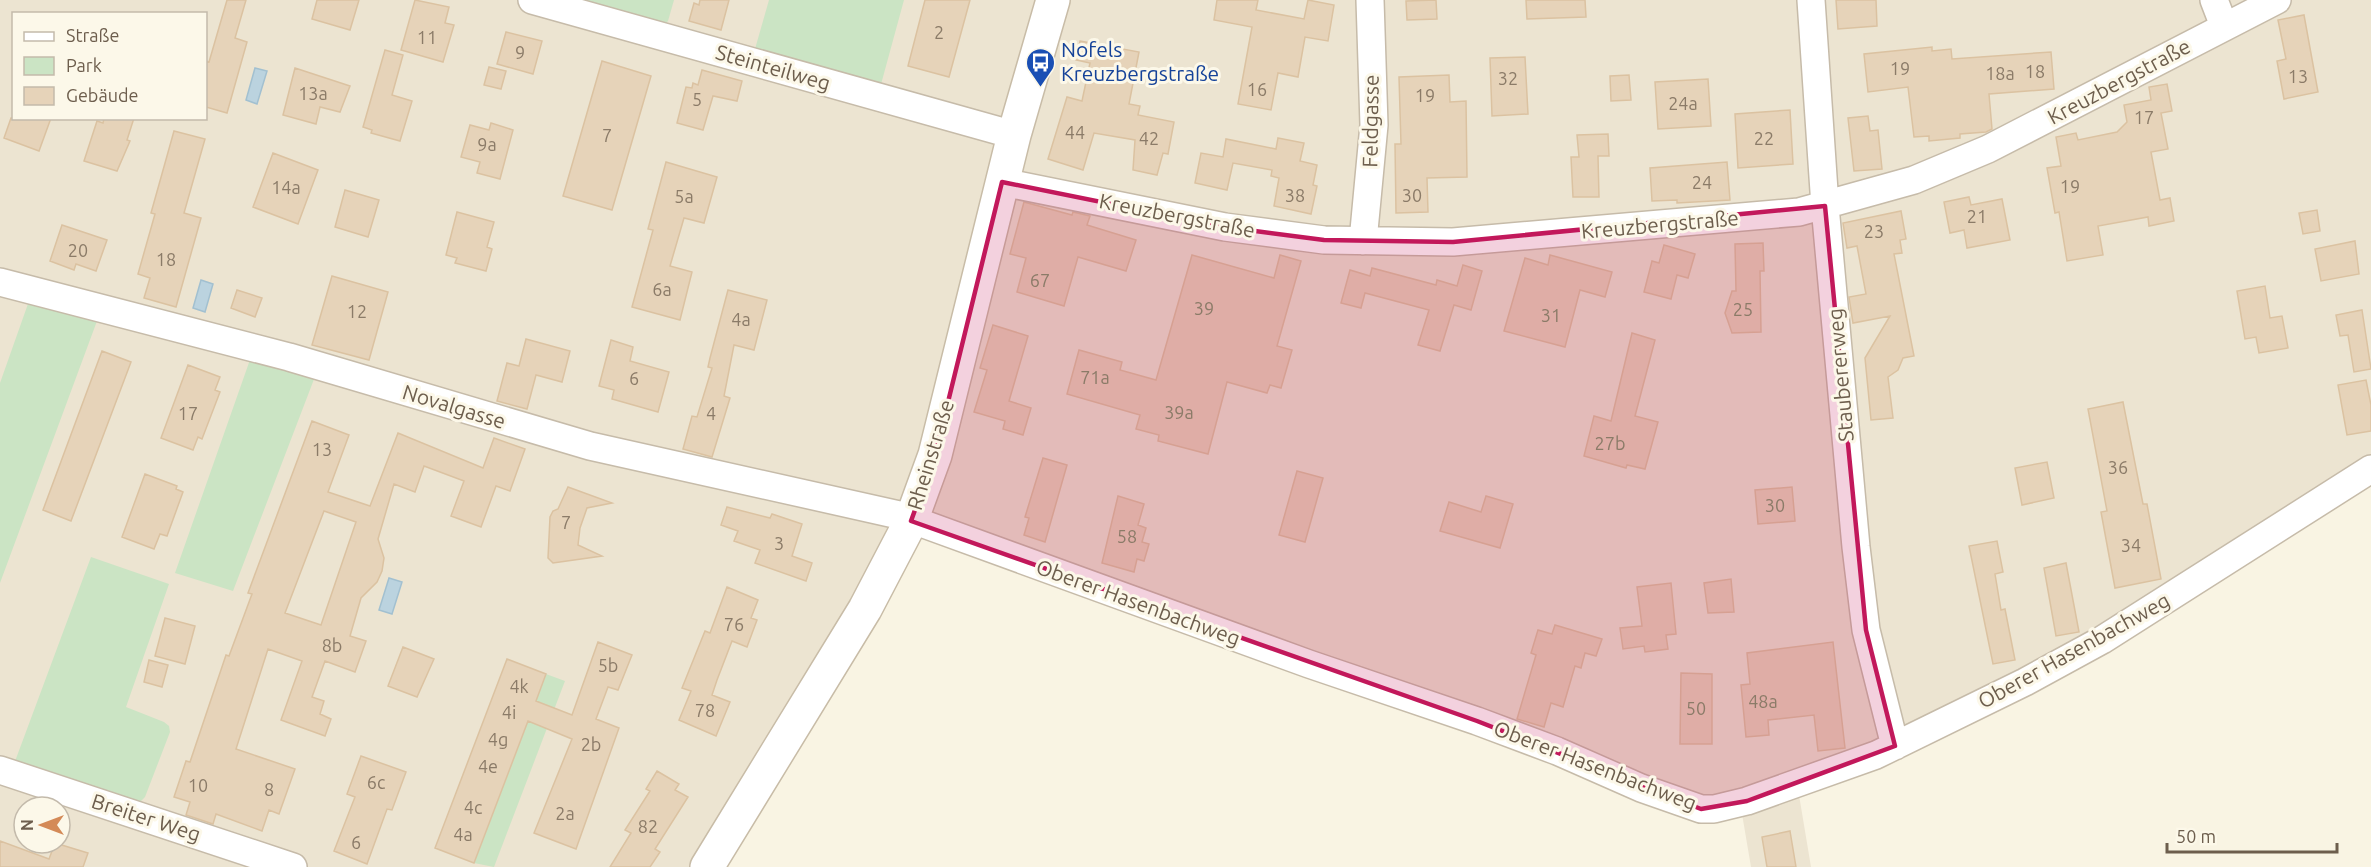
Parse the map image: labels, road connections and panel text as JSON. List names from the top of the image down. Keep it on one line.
{"streets":{"main road":["Rheinstraße"],"street":["Steinteilweg","Kreuzbergstraße","Feldgasse","Staubererweg","Novalgasse","Oberer Hasenbachweg","Breiter Weg"]},"crossings":[["Steinteilweg","Rheinstraße"],["Kreuzbergstraße","Feldgasse"],["Kreuzbergstraße","Staubererweg"],["Kreuzbergstraße","Rheinstraße"],["Staubererweg","Oberer Hasenbachweg"],["Novalgasse","Rheinstraße"],["Novalgasse","Oberer Hasenbachweg"],["Rheinstraße","Oberer Hasenbachweg"]],"places":{"bus stop":["Nofels Kreuzbergstraße"]},"house_numbers":["2","11","9","19","18","18a","13","32","16","13a","19","5","24a","17","44","7","42","22","9a","24","19","14a","38","30","5a","21","23","20","18","67","6a","39","25","12","31","4a","71a","6","39a","17","4","27b","13","36","30","7","58","3","34","76","8b","5b","4k","48a","50","78","4i","4g","2b","4e","6c","10","8","4c","2a","82","4a","6"],"legend":["Straße","Park","Gebäude"],"scale_bar":"50 m","north":"left"}
